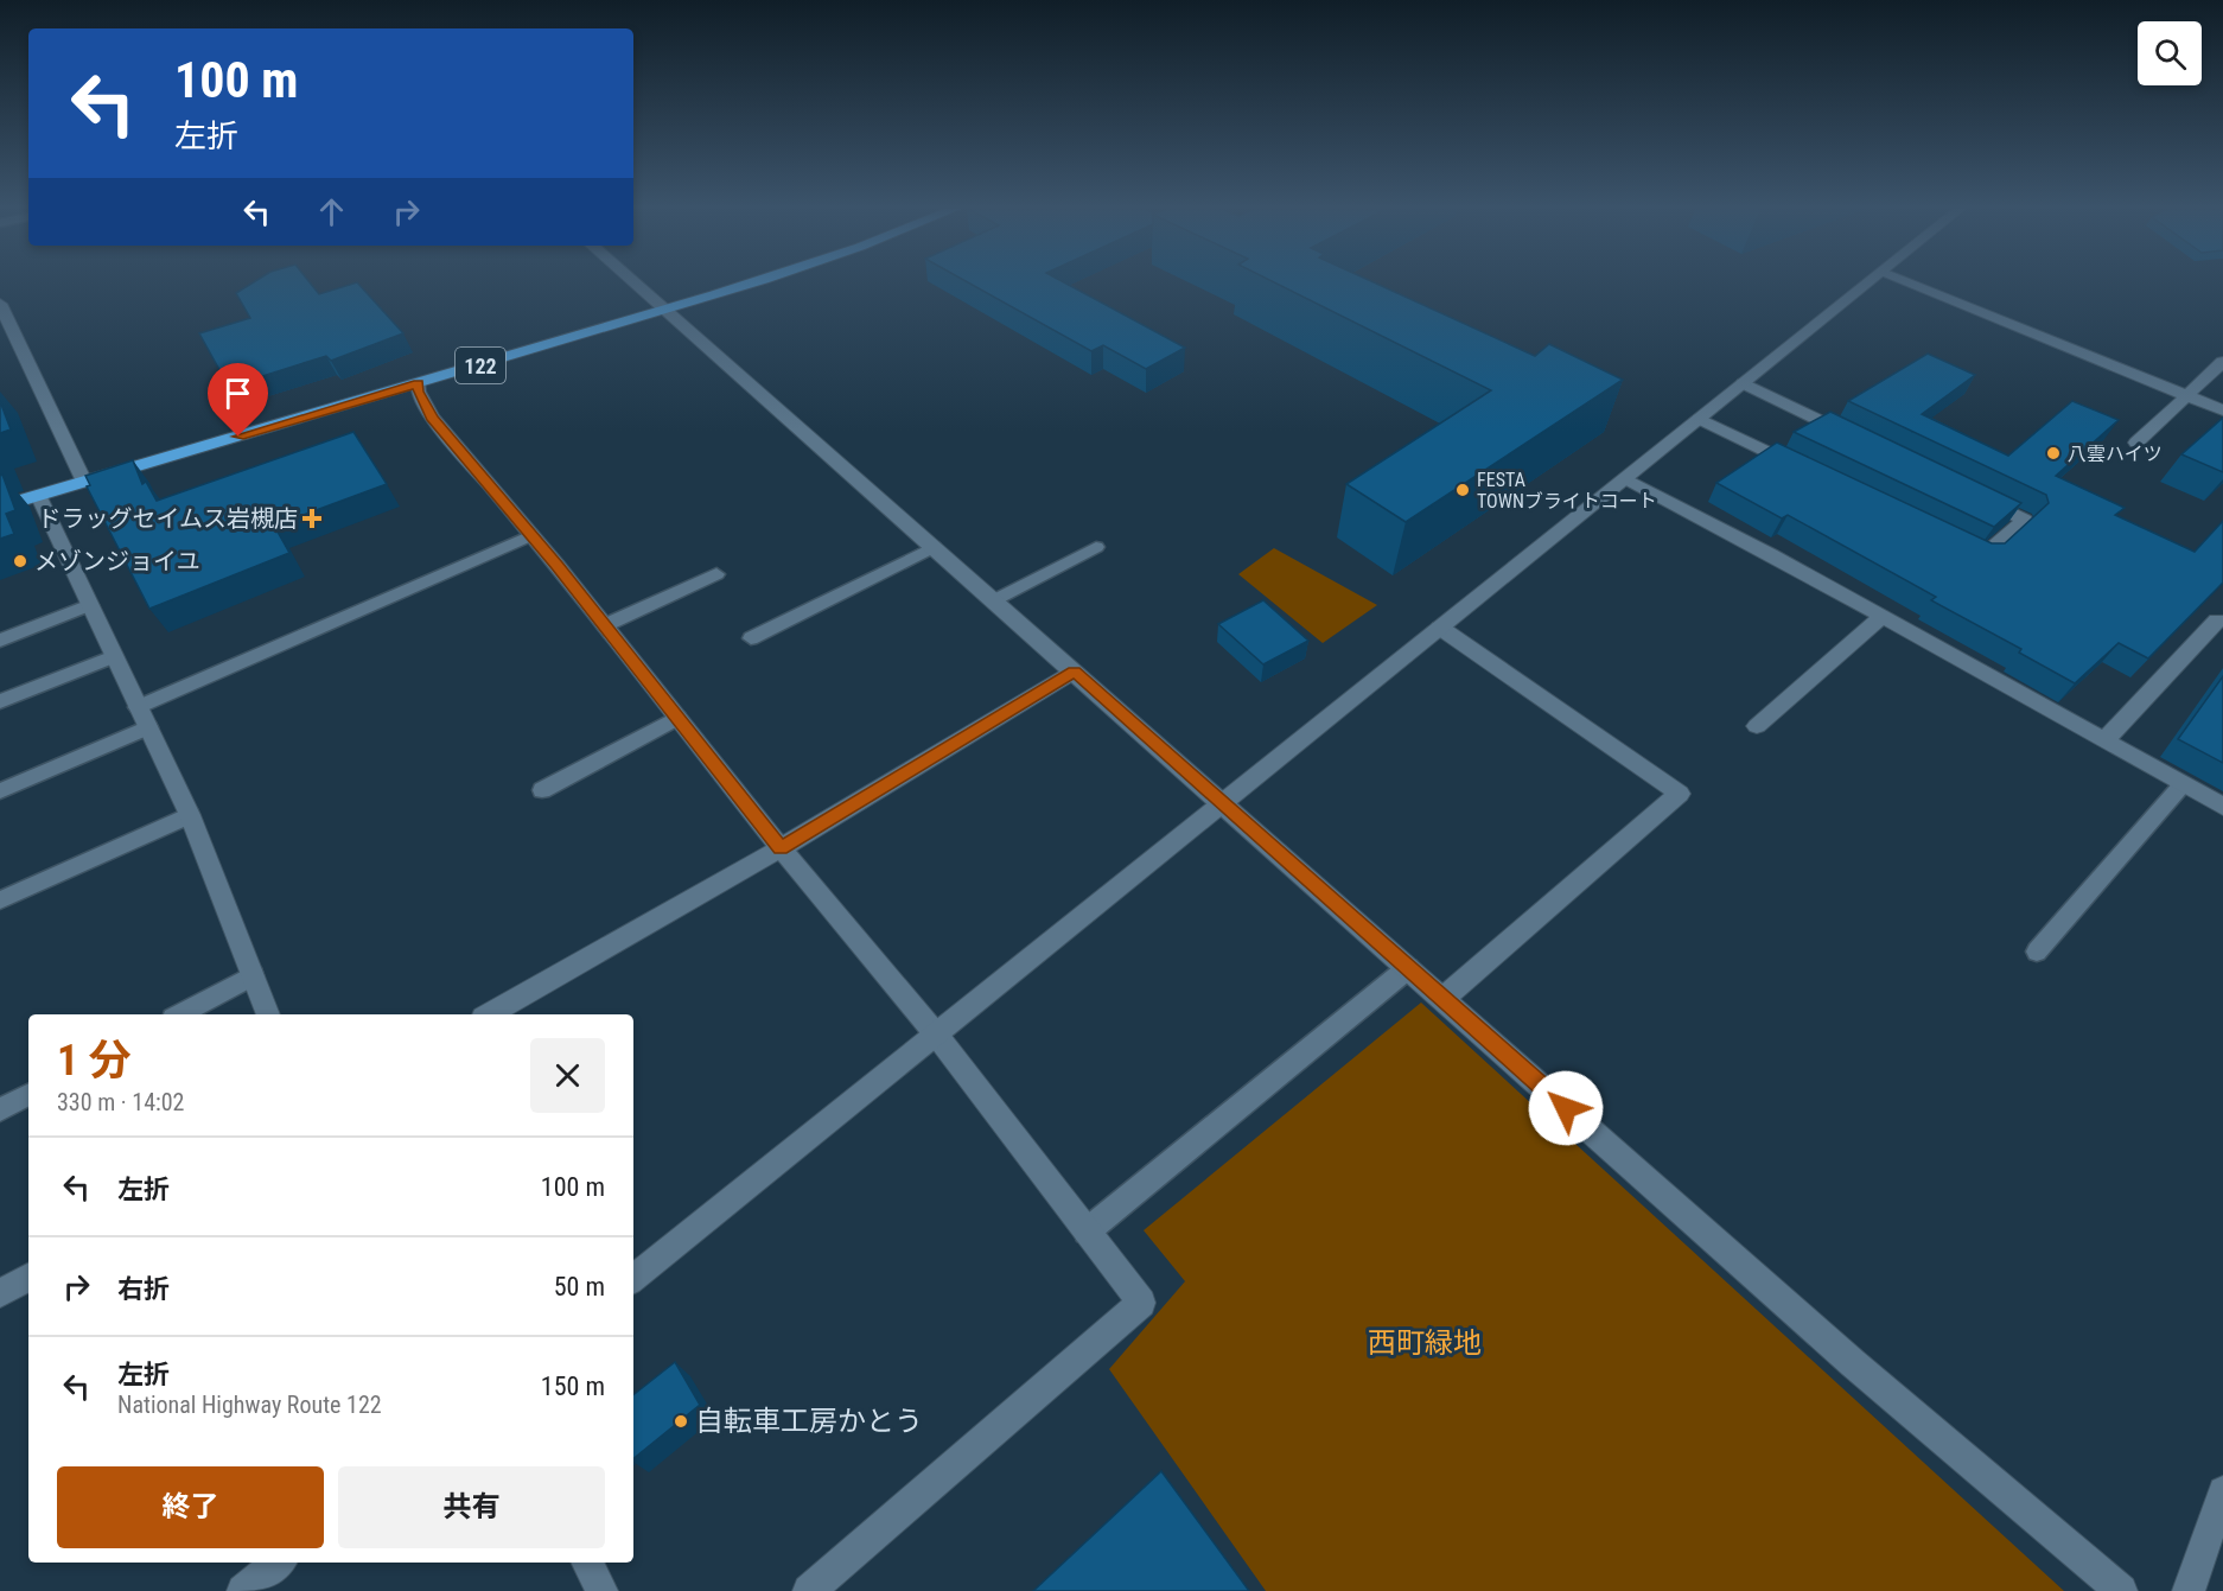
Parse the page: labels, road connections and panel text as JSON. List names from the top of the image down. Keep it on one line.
{"streets":{"highway":["122"]},"parks":["西町緑地"],"places":{"other":["八雲ハイツ","FESTA TOWNブライトコート","メゾンジョイユ","自転車工房かとう"],"health":["ドラッグセイムス岩槻店"]},"page":{"turn":["100 m","左折"],"heading":["1 分","330 m · 14:02"],"list":[{"name":"左折","value":"100 m"},{"name":"右折","value":"50 m"},{"name":"左折","note":"National Highway Route 122","value":"150 m"}],"buttons":["終了","共有"]}}
